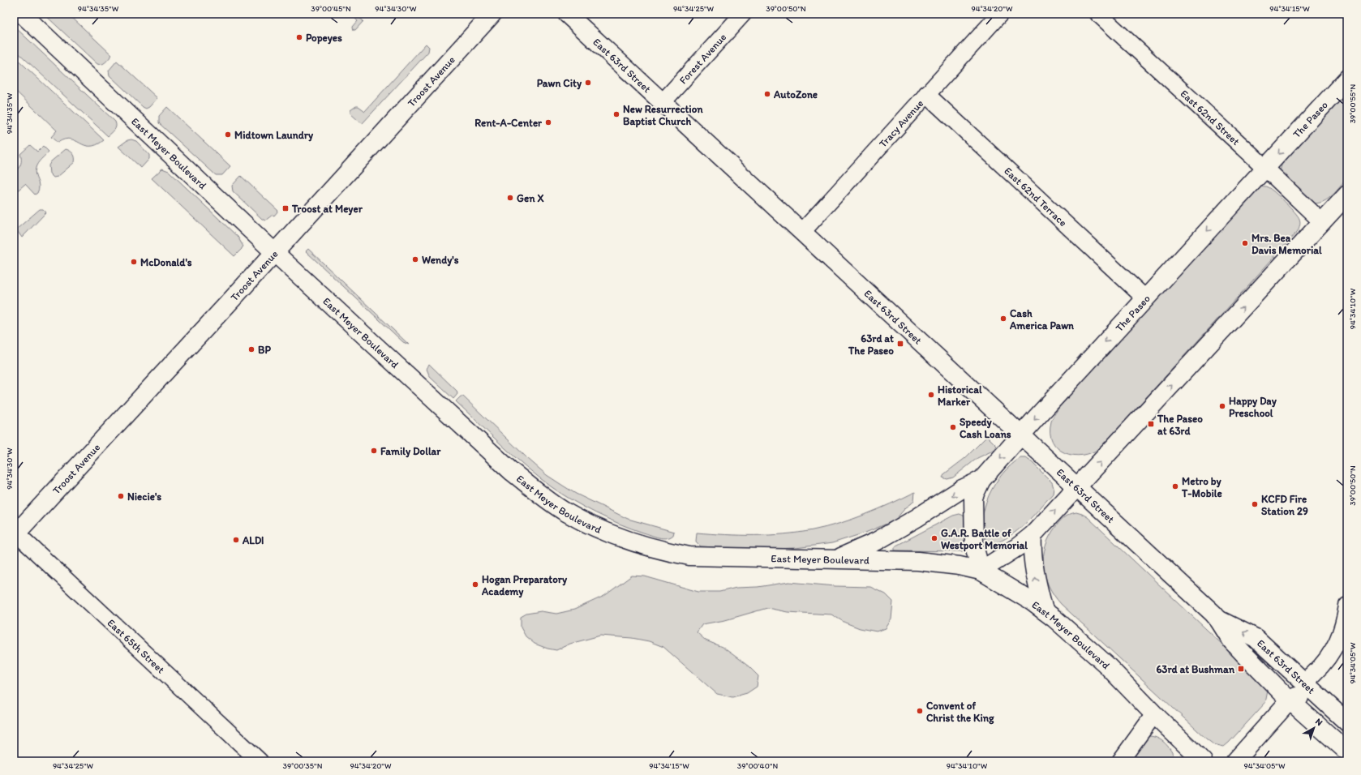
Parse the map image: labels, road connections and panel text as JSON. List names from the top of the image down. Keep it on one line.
{"streets":{"main road":["East 63rd Street","Troost Avenue","The Paseo","East Meyer Boulevard"],"street":["Forest Avenue","East 62nd Street","Tracy Avenue","East 62nd Terrace","East 65th Street"]},"crossings":[["Forest Avenue","East 63rd Street"],["East 63rd Street","The Paseo"],["East 63rd Street","Tracy Avenue"],["Troost Avenue","East Meyer Boulevard"],["Troost Avenue","East 65th Street"],["East 62nd Street","The Paseo"],["The Paseo","East Meyer Boulevard"],["The Paseo","East 62nd Terrace"],["Tracy Avenue","East 62nd Terrace"]],"places":{"other":["Popeyes","Pawn City","AutoZone","New Resurrection Baptist Church","Rent-A-Center","Midtown Laundry","Gen X","Mrs. Bea Davis Memorial","Wendy's","McDonald's","Cash America Pawn","BP","Historical Marker","Happy Day Preschool","Speedy Cash Loans","Family Dollar","Metro by T-Mobile","Niecie's","KCFD Fire Station 29","G.A.R. Battle of Westport Memorial","ALDI","Hogan Preparatory Academy","Convent of Christ the King"],"transit":["Troost at Meyer","63rd at The Paseo","The Paseo at 63rd","63rd at Bushman"]},"north":"top right","coordinates":["94°34'35\"W","39°00'45\"N","94°34'30\"W","94°34'25\"W","39°00'50\"N","94°34'20\"W","94°34'15\"W","39°00'55\"N","94°34'10\"W","94°34'05\"W","39°00'35\"N","39°00'40\"N"]}
